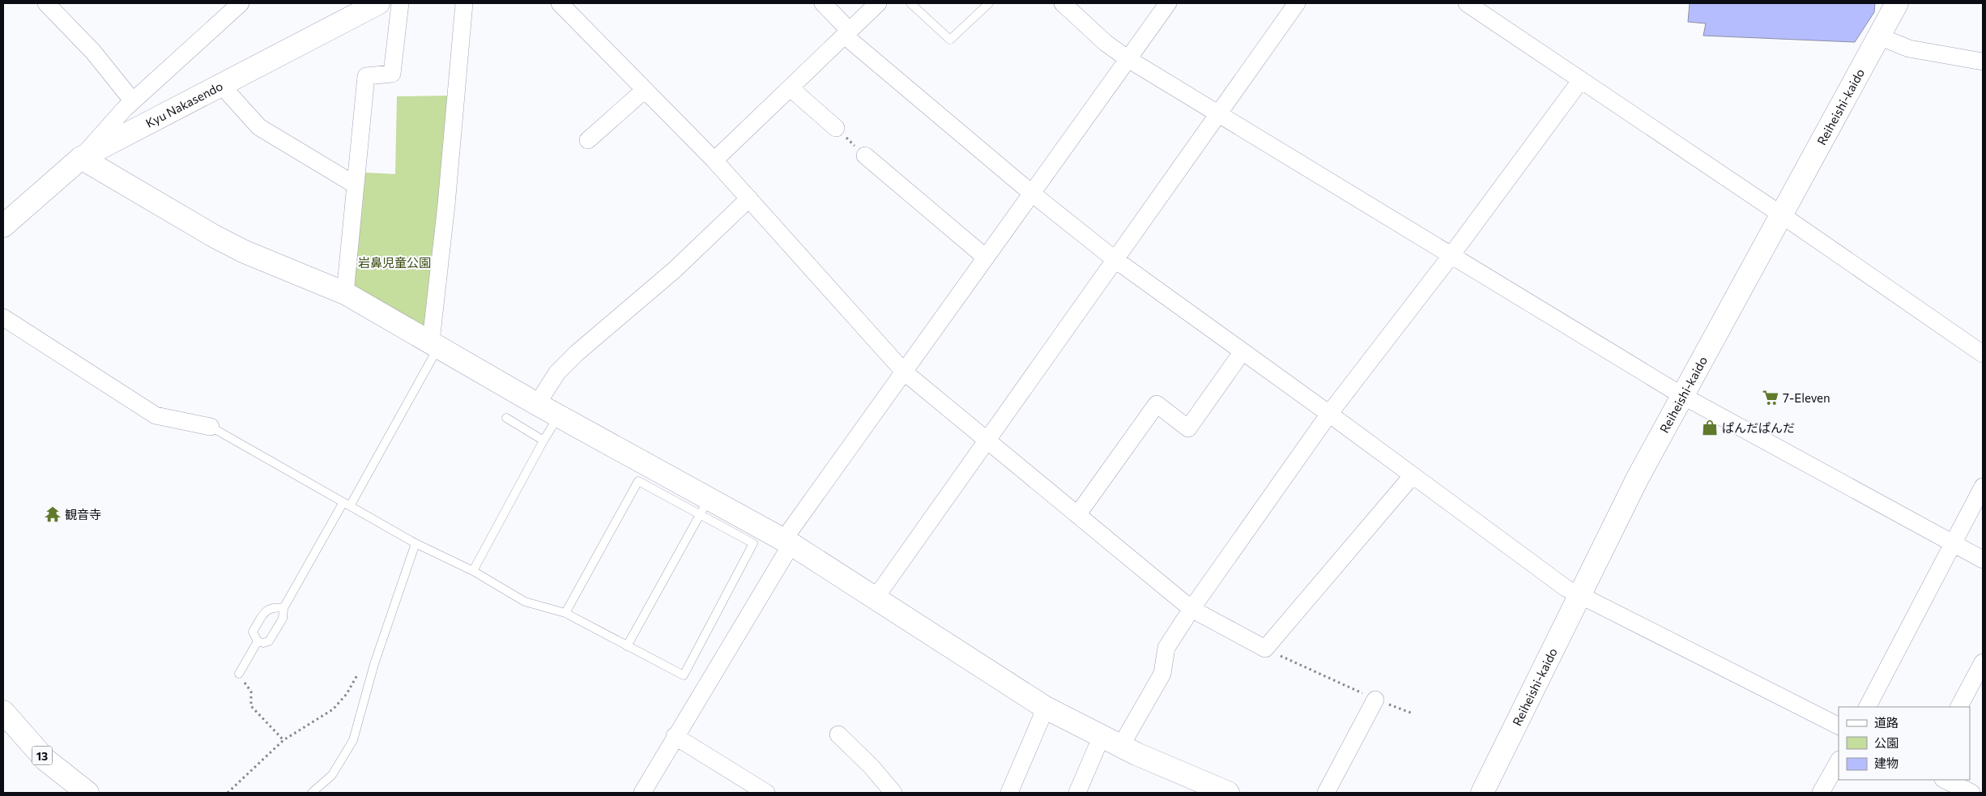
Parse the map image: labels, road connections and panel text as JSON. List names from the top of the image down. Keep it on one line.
{"streets":{"street":["Kyu Nakasendo","Reiheishi-kaido","13"]},"parks":["岩鼻児童公園"],"places":{"supermarket":["7-Eleven"],"shop":["ぱんだぱんだ"],"temple":["観音寺"]},"legend":["道路","公園","建物"]}
